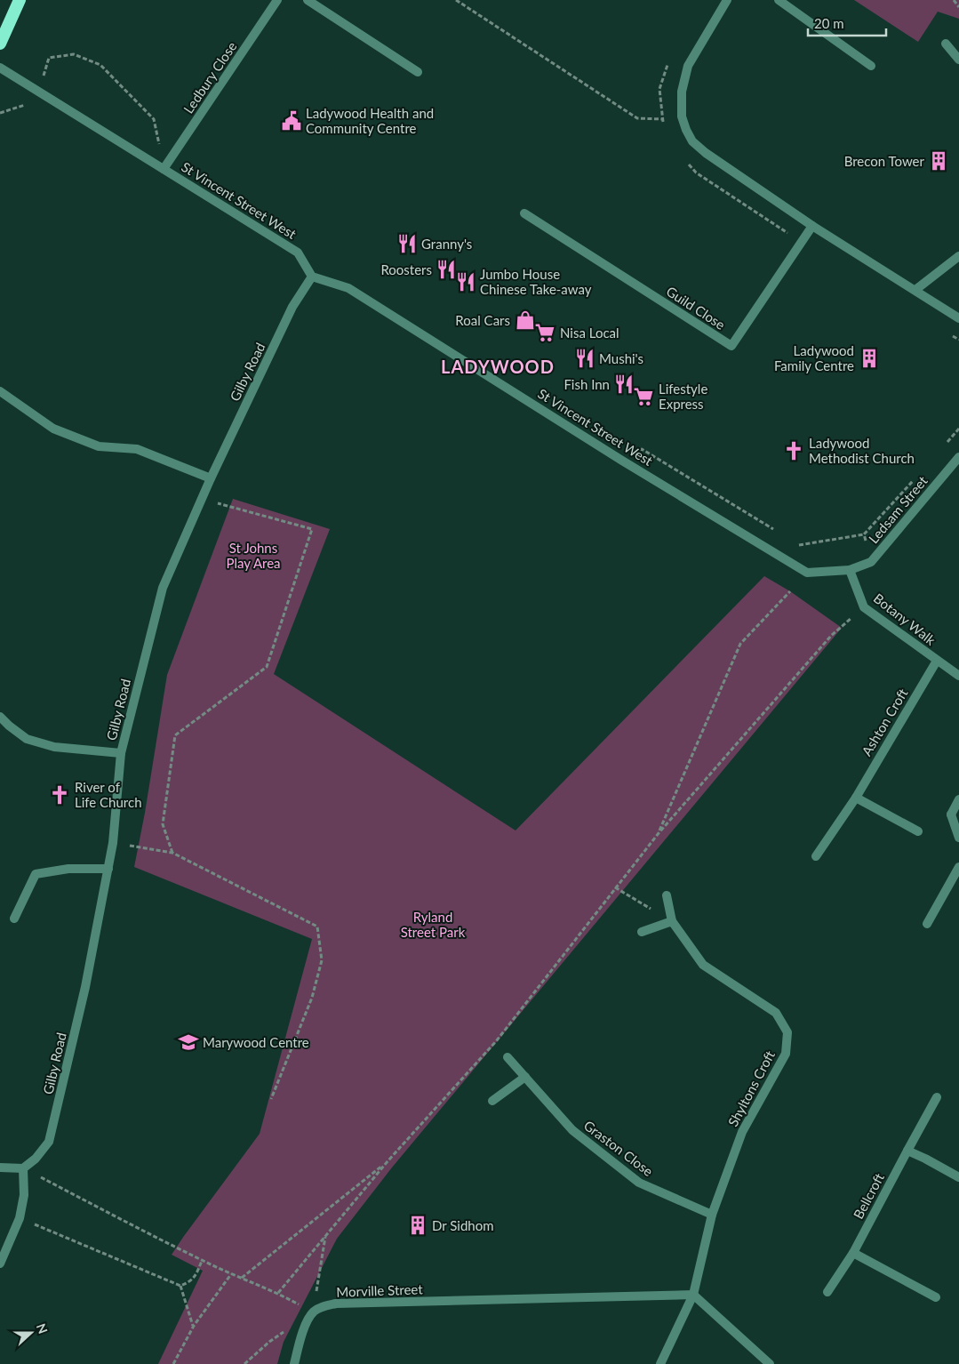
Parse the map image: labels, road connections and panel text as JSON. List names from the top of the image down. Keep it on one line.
{"streets":{"street":["Ledbury Close","St Vincent Street West","Guild Close","Gilby Road","Ledsam Street","Botany Walk","Ashton Croft","Shyltons Croft","Graston Close","Bellcroft","Morville Street"]},"crossings":[["Ledbury Close","St Vincent Street West"],["St Vincent Street West","Gilby Road"],["St Vincent Street West","Ledsam Street"],["St Vincent Street West","Botany Walk"],["Ledsam Street","Botany Walk"],["Botany Walk","Ashton Croft"],["Shyltons Croft","Graston Close"]],"districts":["LADYWOOD"],"parks":["St Johns Play Area","Ryland Street Park"],"places":{"public building":["Ladywood Health and Community Centre"],"building":["Brecon Tower","Ladywood Family Centre","Dr Sidhom"],"restaurant":["Granny's","Roosters","Jumbo House Chinese Take-away","Mushi's","Fish Inn"],"shop":["Roal Cars"],"supermarket":["Nisa Local","Lifestyle Express"],"church":["Ladywood Methodist Church","River of Life Church"],"school or university":["Marywood Centre"]},"scale_bar":"20 m","north":"right"}
